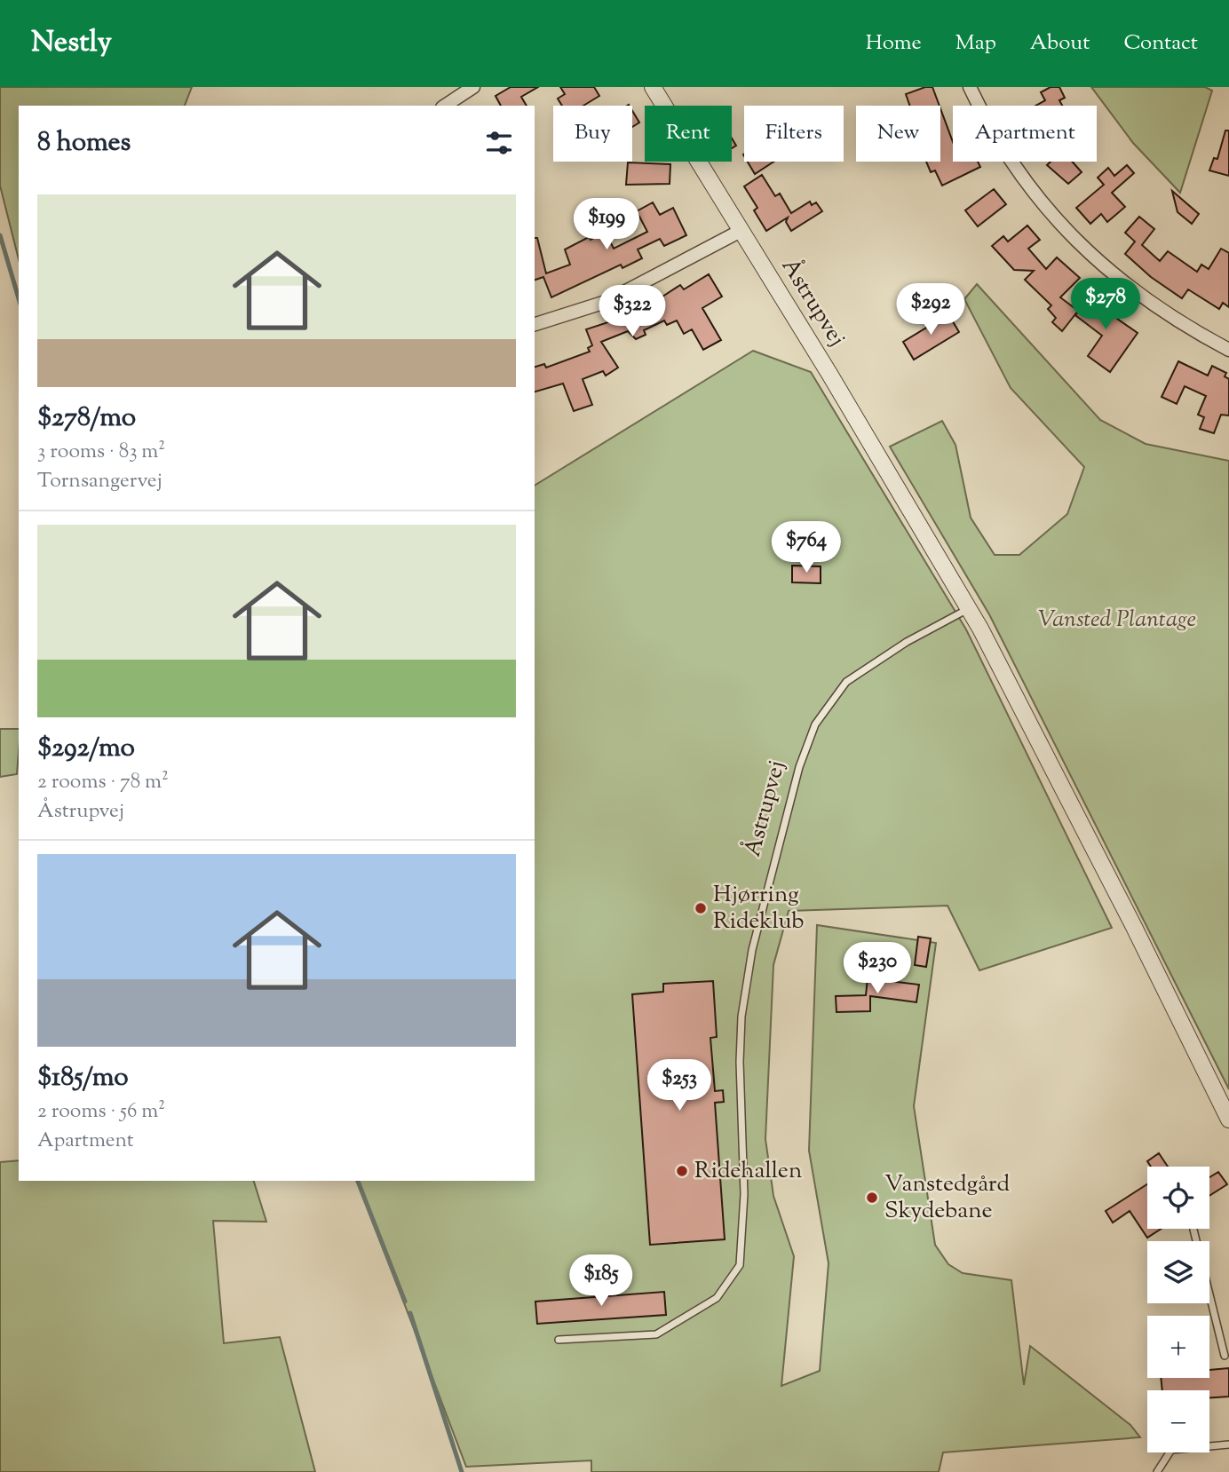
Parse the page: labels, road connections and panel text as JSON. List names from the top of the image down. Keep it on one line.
{"streets":{"street":["Åstrupvej"]},"parks":["Vansted Plantage"],"places":["Hjørring Rideklub","Ridehallen","Vanstedgård Skydebane"],"page":{"header":"Nestly","nav":["Home","Map","About","Contact"],"chip":["Buy","Rent","Filters","New","Apartment"],"heading":"8 homes","list":[{"name":"$278/mo","note":"3 rooms · 83 m² · Tornsangervej"},{"name":"$292/mo","note":"2 rooms · 78 m² · Åstrupvej"},{"name":"$185/mo","note":"2 rooms · 56 m² · Apartment"}],"price":["$199","$278","$292","$322","$764","$230","$253","$185"],"map_buttons":["+","−"]}}
